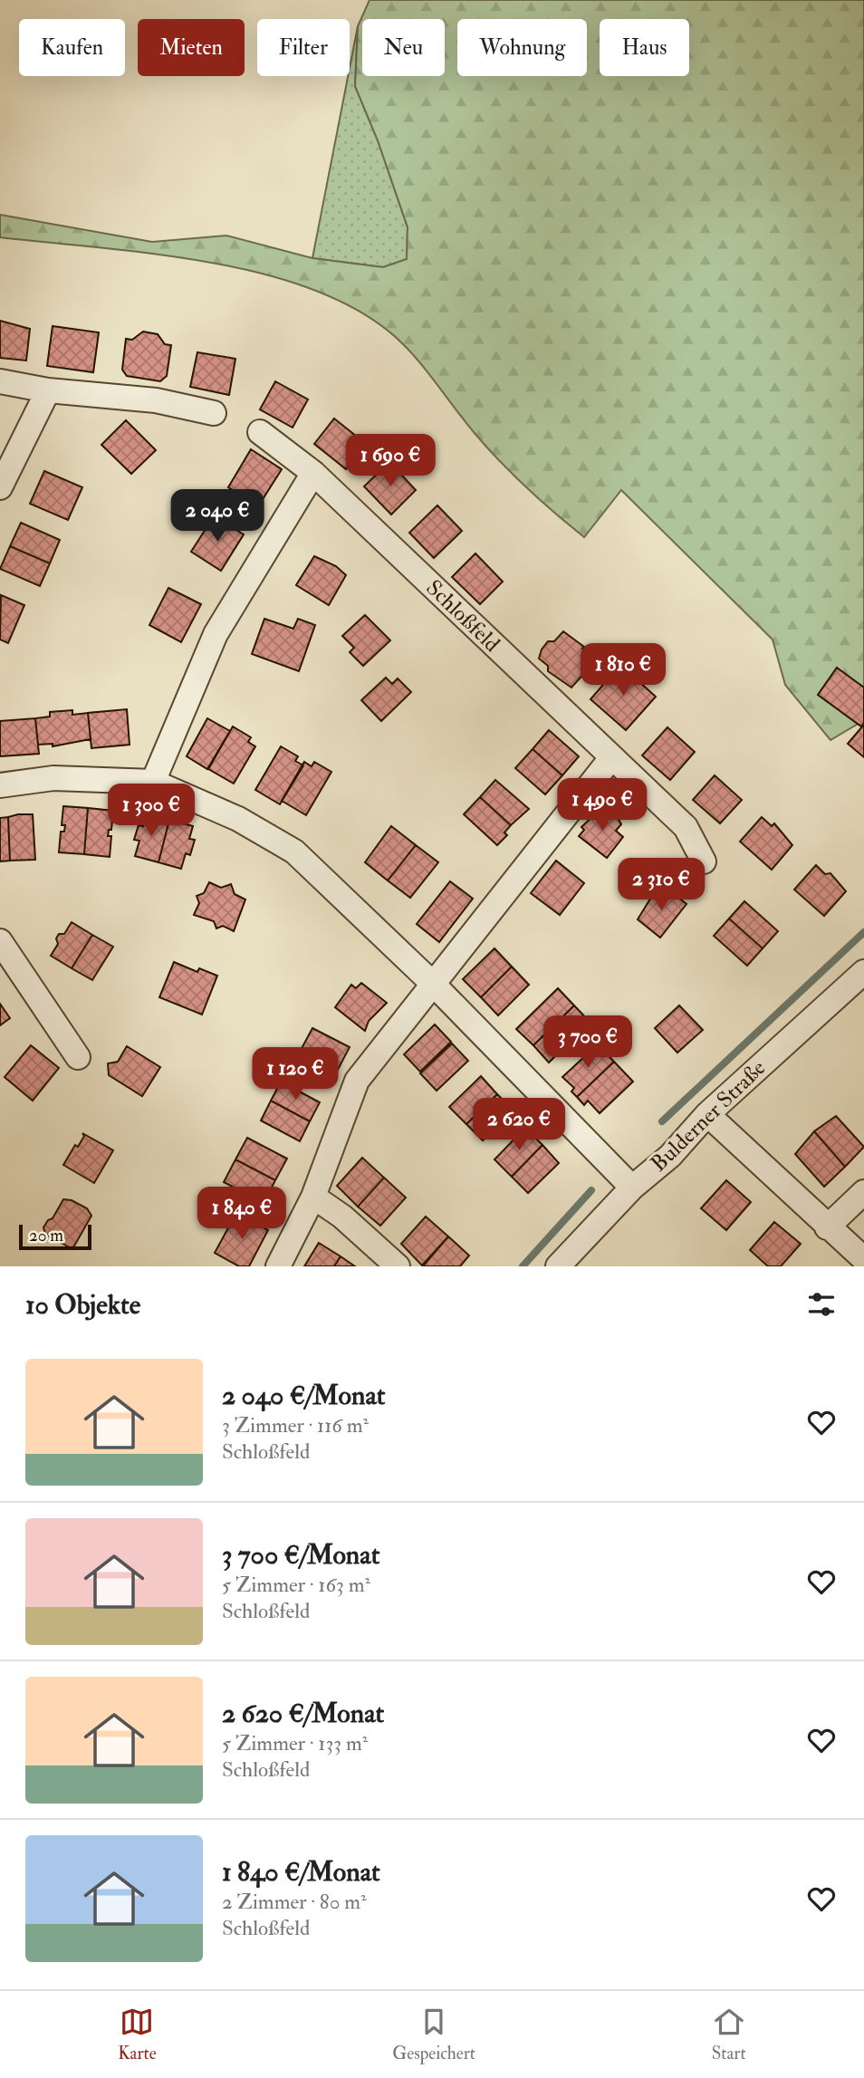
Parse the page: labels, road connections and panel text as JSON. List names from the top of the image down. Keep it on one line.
{"streets":{"street":["Schloßfeld","Bulderner Straße"]},"scale_bar":"20 m","page":{"chip":["Kaufen","Mieten","Filter","Neu","Wohnung","Haus"],"price":["1 690 €","2 040 €","1 810 €","1 490 €","1 300 €","2 310 €","3 700 €","1 120 €","2 620 €","1 840 €"],"scale":"20 m","heading":"10 Objekte","list":[{"name":"2 040 €/Monat","note":"3 Zimmer · 116 m² · Schloßfeld"},{"name":"3 700 €/Monat","note":"5 Zimmer · 163 m² · Schloßfeld"},{"name":"2 620 €/Monat","note":"5 Zimmer · 133 m² · Schloßfeld"},{"name":"1 840 €/Monat","note":"2 Zimmer · 80 m² · Schloßfeld"}],"tabs":["Karte","Gespeichert","Start"]}}
